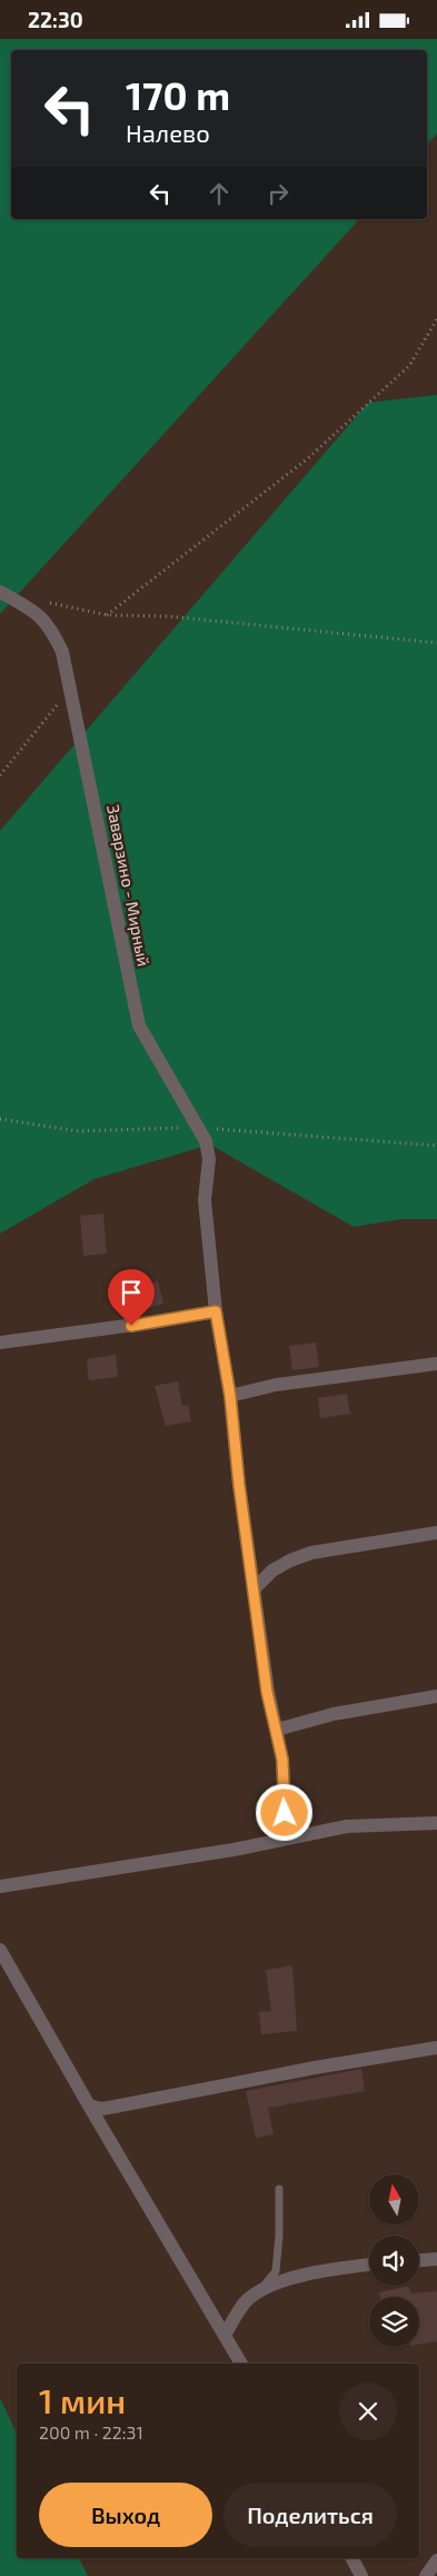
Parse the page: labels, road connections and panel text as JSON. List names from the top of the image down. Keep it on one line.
{"streets":{"street":["Заварзино - Мирный"]},"north":"top","page":{"status":"22:30","turn":["170 m","Налево"],"heading":["1 мин","200 m · 22:31"],"buttons":["Выход","Поделиться"]}}
